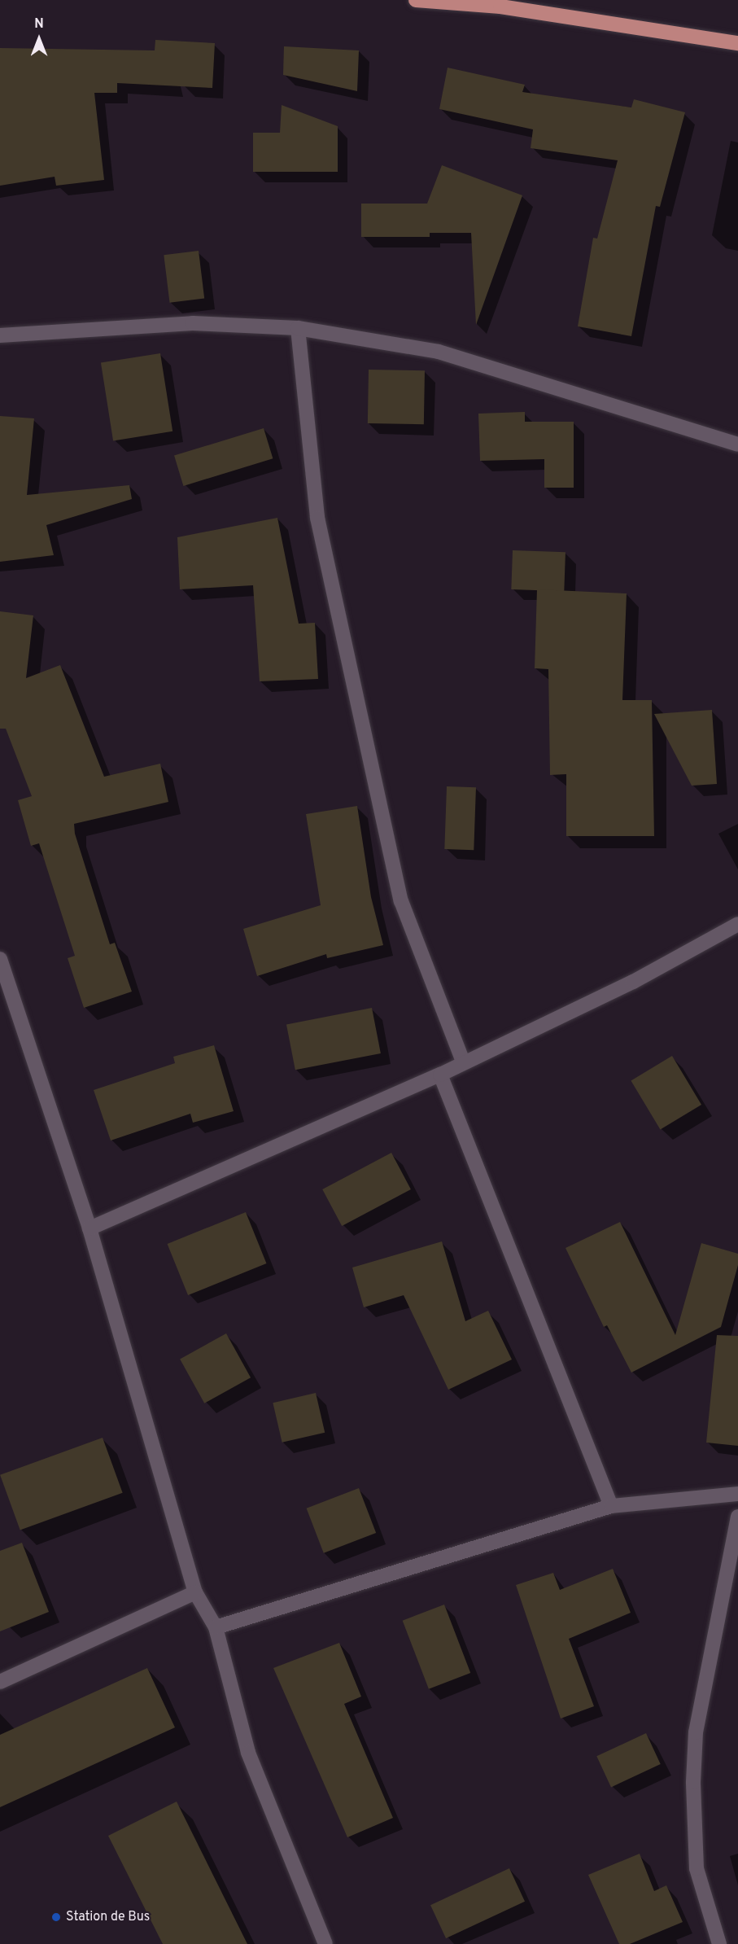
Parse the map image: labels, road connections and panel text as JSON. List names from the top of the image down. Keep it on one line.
{"places":["Station de Bus"],"north":"top"}
